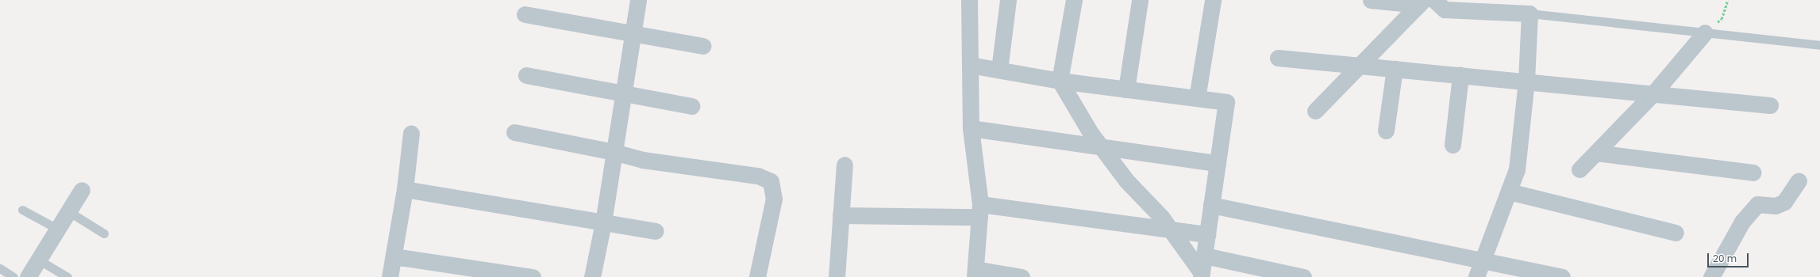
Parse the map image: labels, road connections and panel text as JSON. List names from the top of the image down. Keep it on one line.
{"scale_bar":"20 m"}
